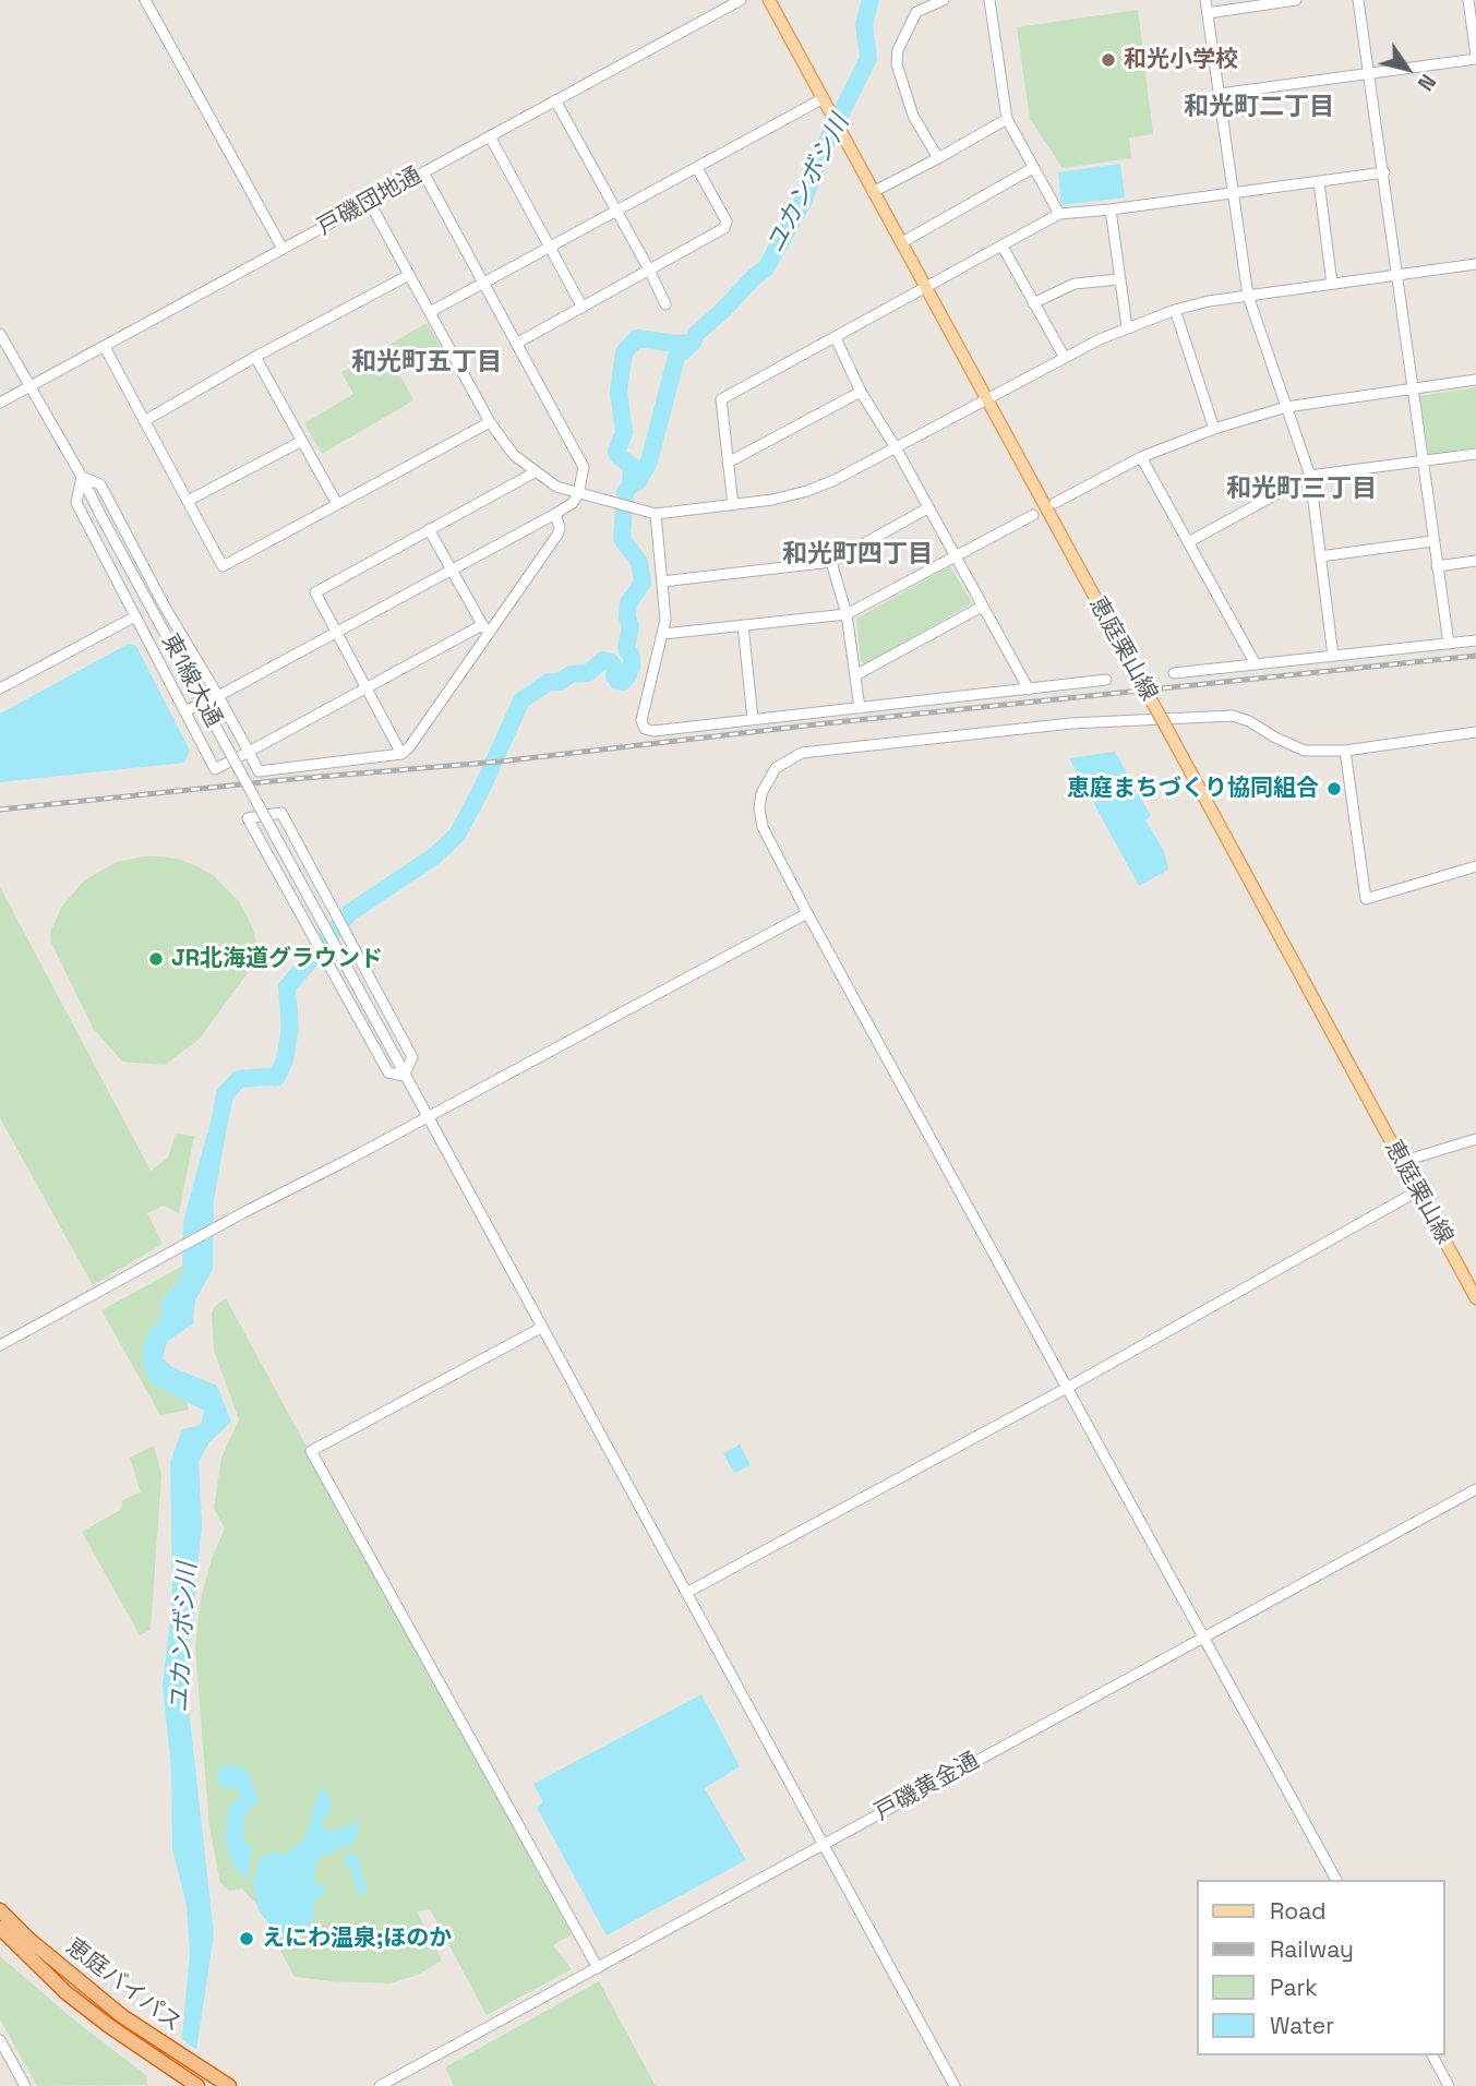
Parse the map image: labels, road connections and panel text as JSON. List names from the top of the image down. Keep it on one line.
{"streets":{"highway":["恵庭バイパス"],"main road":["恵庭栗山線"],"street":["戸磯団地通","東1線大通","戸磯黄金通"]},"crossings":[["戸磯団地通","東1線大通"],["東1線大通","戸磯黄金通"]],"districts":["和光町二丁目","和光町五丁目","和光町三丁目","和光町四丁目"],"water":["ユカンボシ川"],"places":["和光小学校","恵庭まちづくり協同組合","JR北海道グラウンド","えにわ温泉;ほのか"],"legend":["Road","Railway","Park","Water"],"north":"bottom right"}
